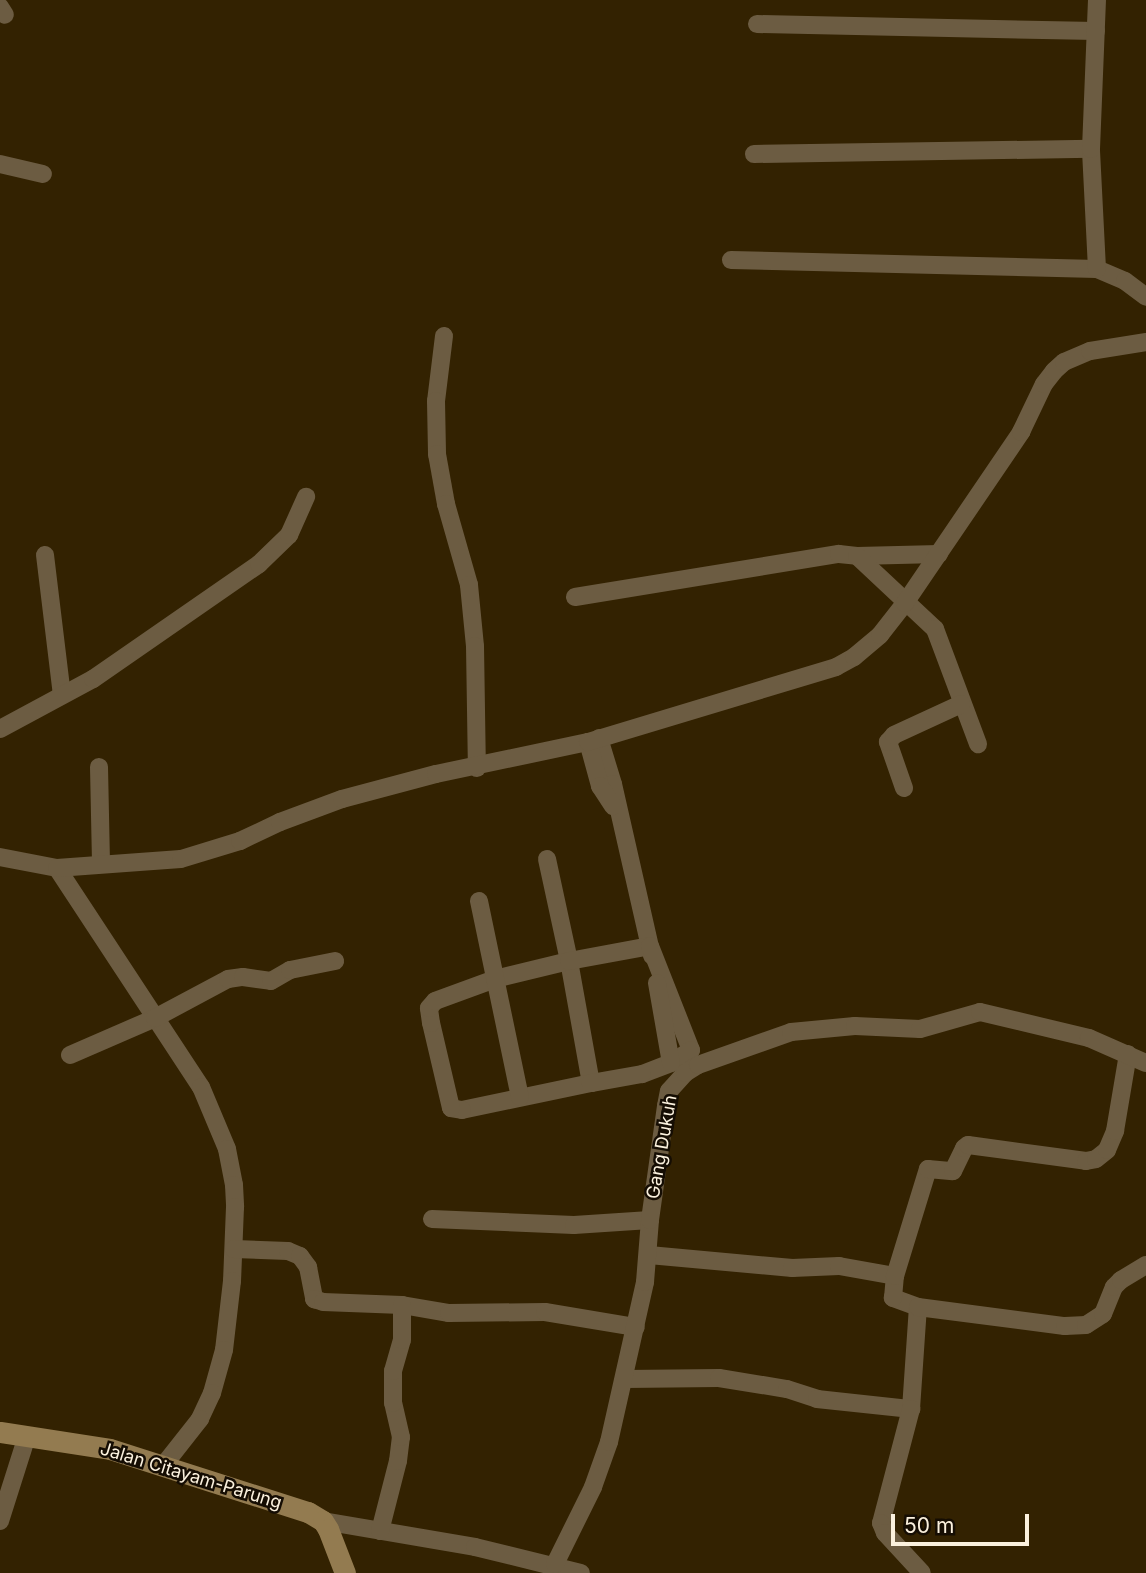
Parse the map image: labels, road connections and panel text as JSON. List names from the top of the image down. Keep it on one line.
{"streets":{"main road":["Jalan Citayam-Parung"],"street":["Gang Dukuh"]},"scale_bar":"50 m"}
